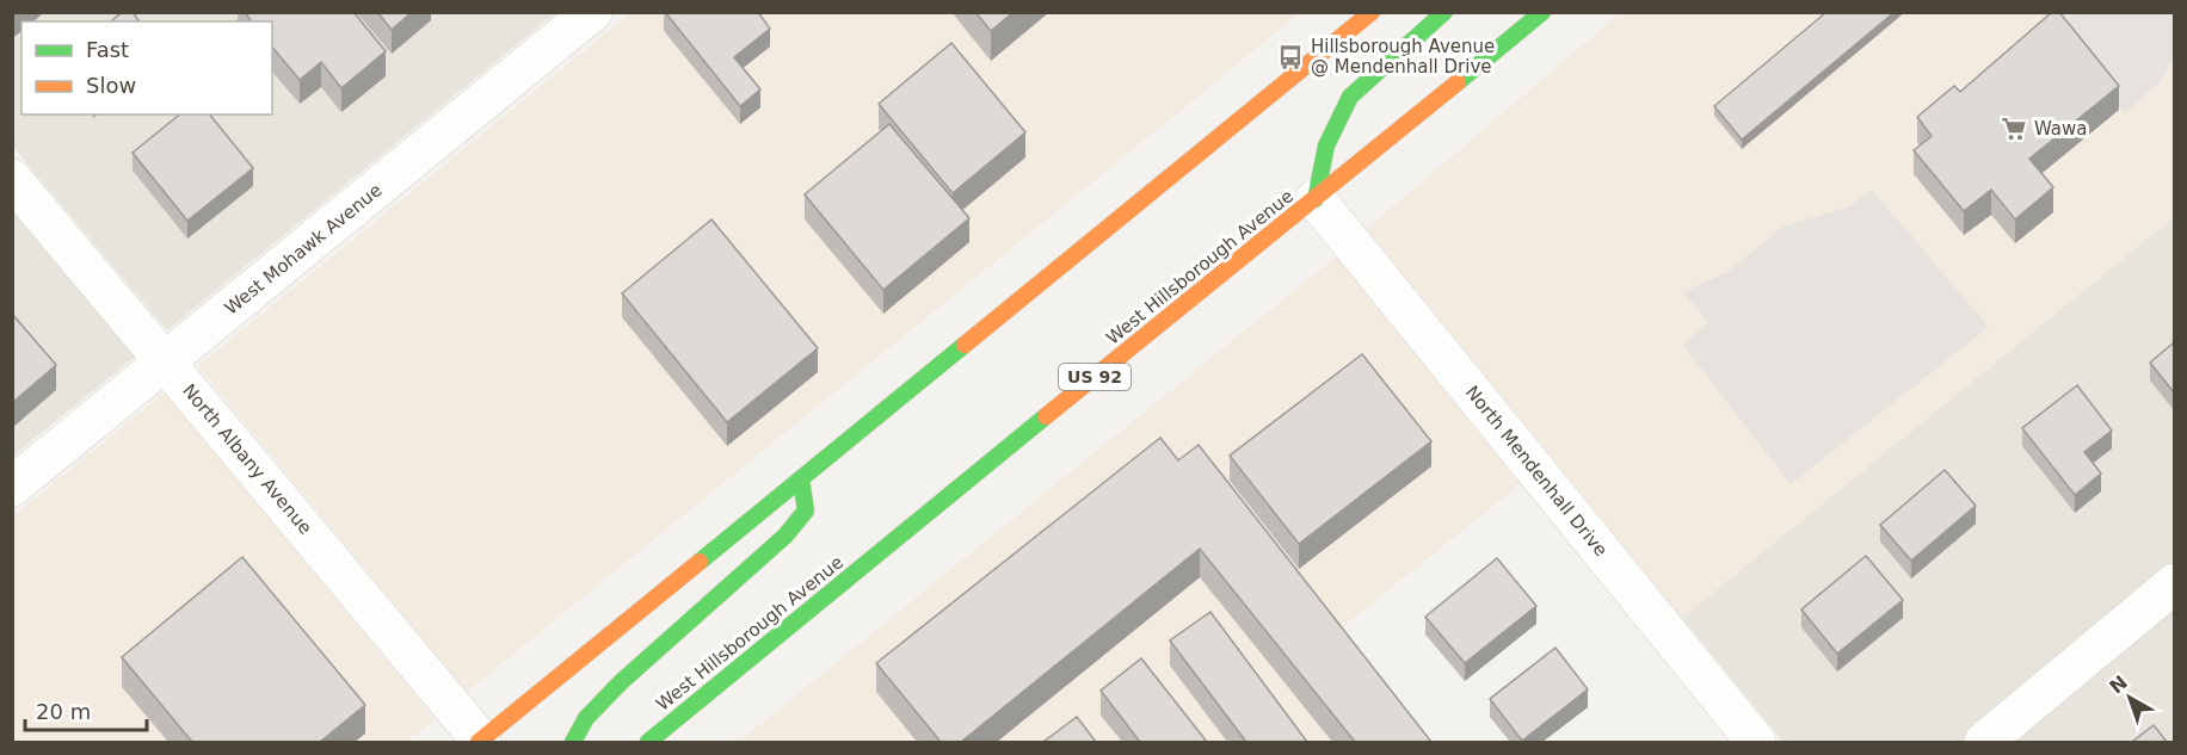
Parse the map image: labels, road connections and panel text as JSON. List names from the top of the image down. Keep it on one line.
{"streets":{"main road":["West Hillsborough Avenue","US 92"],"street":["West Mohawk Avenue","North Albany Avenue","North Mendenhall Drive"]},"crossings":[["West Mohawk Avenue","North Albany Avenue"],["West Hillsborough Avenue","North Mendenhall Drive"]],"places":{"bus stop":["Hillsborough Avenue @ Mendenhall Drive"],"supermarket":["Wawa"]},"legend":["Fast","Slow"],"scale_bar":"20 m","north":"top left"}
